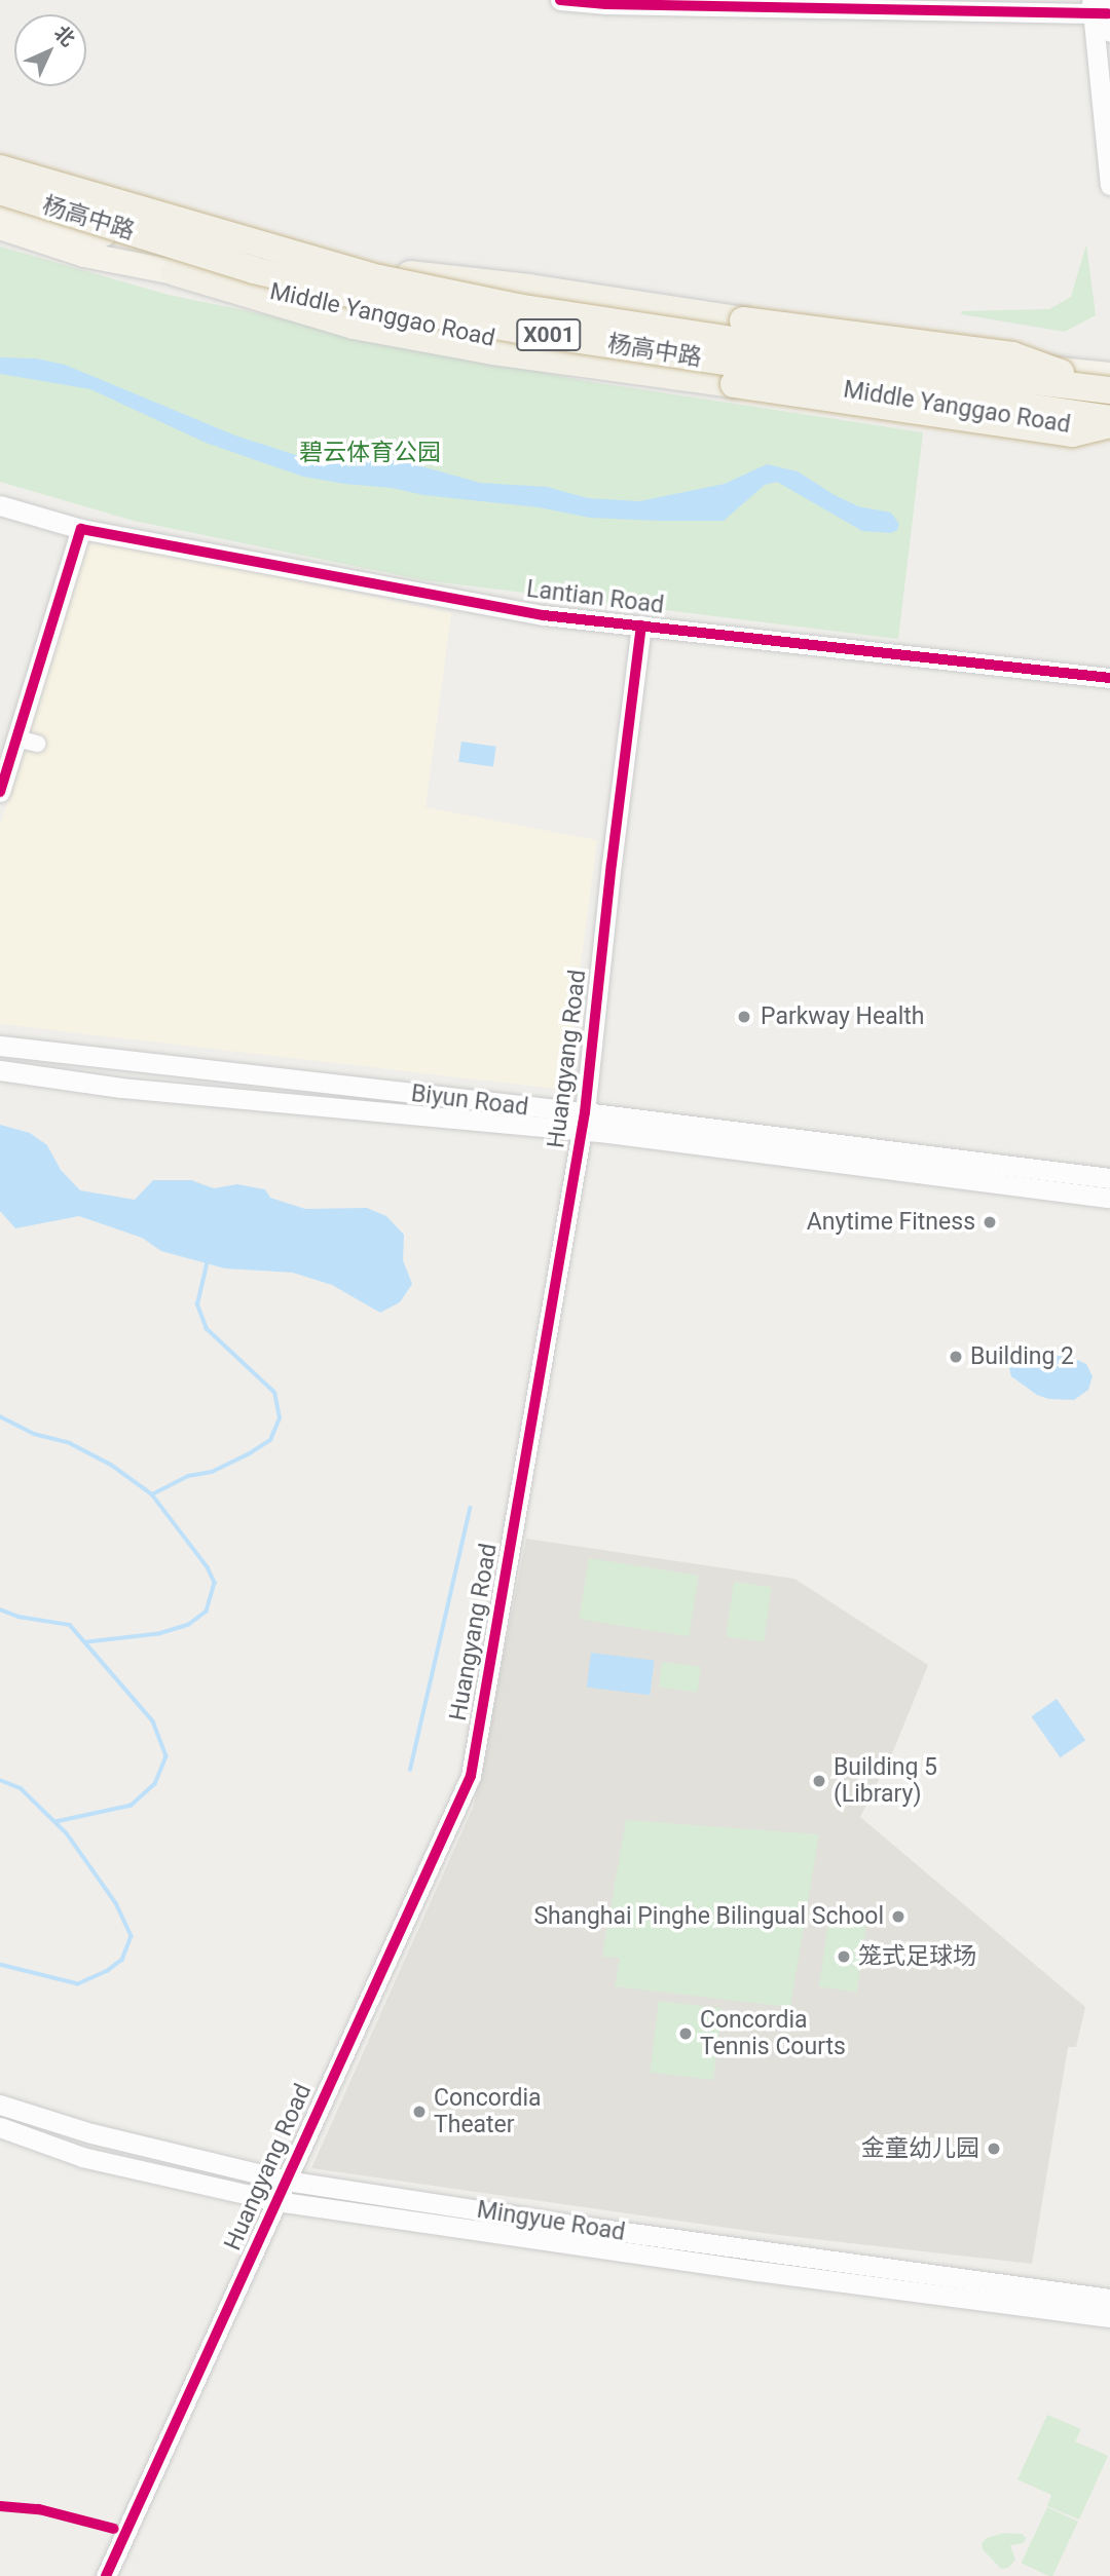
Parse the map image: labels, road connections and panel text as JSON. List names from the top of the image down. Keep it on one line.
{"streets":{"highway":["杨高中路","X001"],"main road":["Middle Yanggao Road"],"street":["Lantian Road","Huangyang Road","Biyun Road","Mingyue Road"]},"crossings":[["杨高中路","Middle Yanggao Road"],["Middle Yanggao Road","X001"],["Lantian Road","Huangyang Road"],["Huangyang Road","Biyun Road"],["Huangyang Road","Mingyue Road"]],"parks":["碧云体育公园"],"places":["Parkway Health","Anytime Fitness","Building 2","Building 5 (Library)","Shanghai Pinghe Bilingual School","笼式足球场","Concordia Tennis Courts","Concordia Theater","金童幼儿园"],"north":"top right"}
